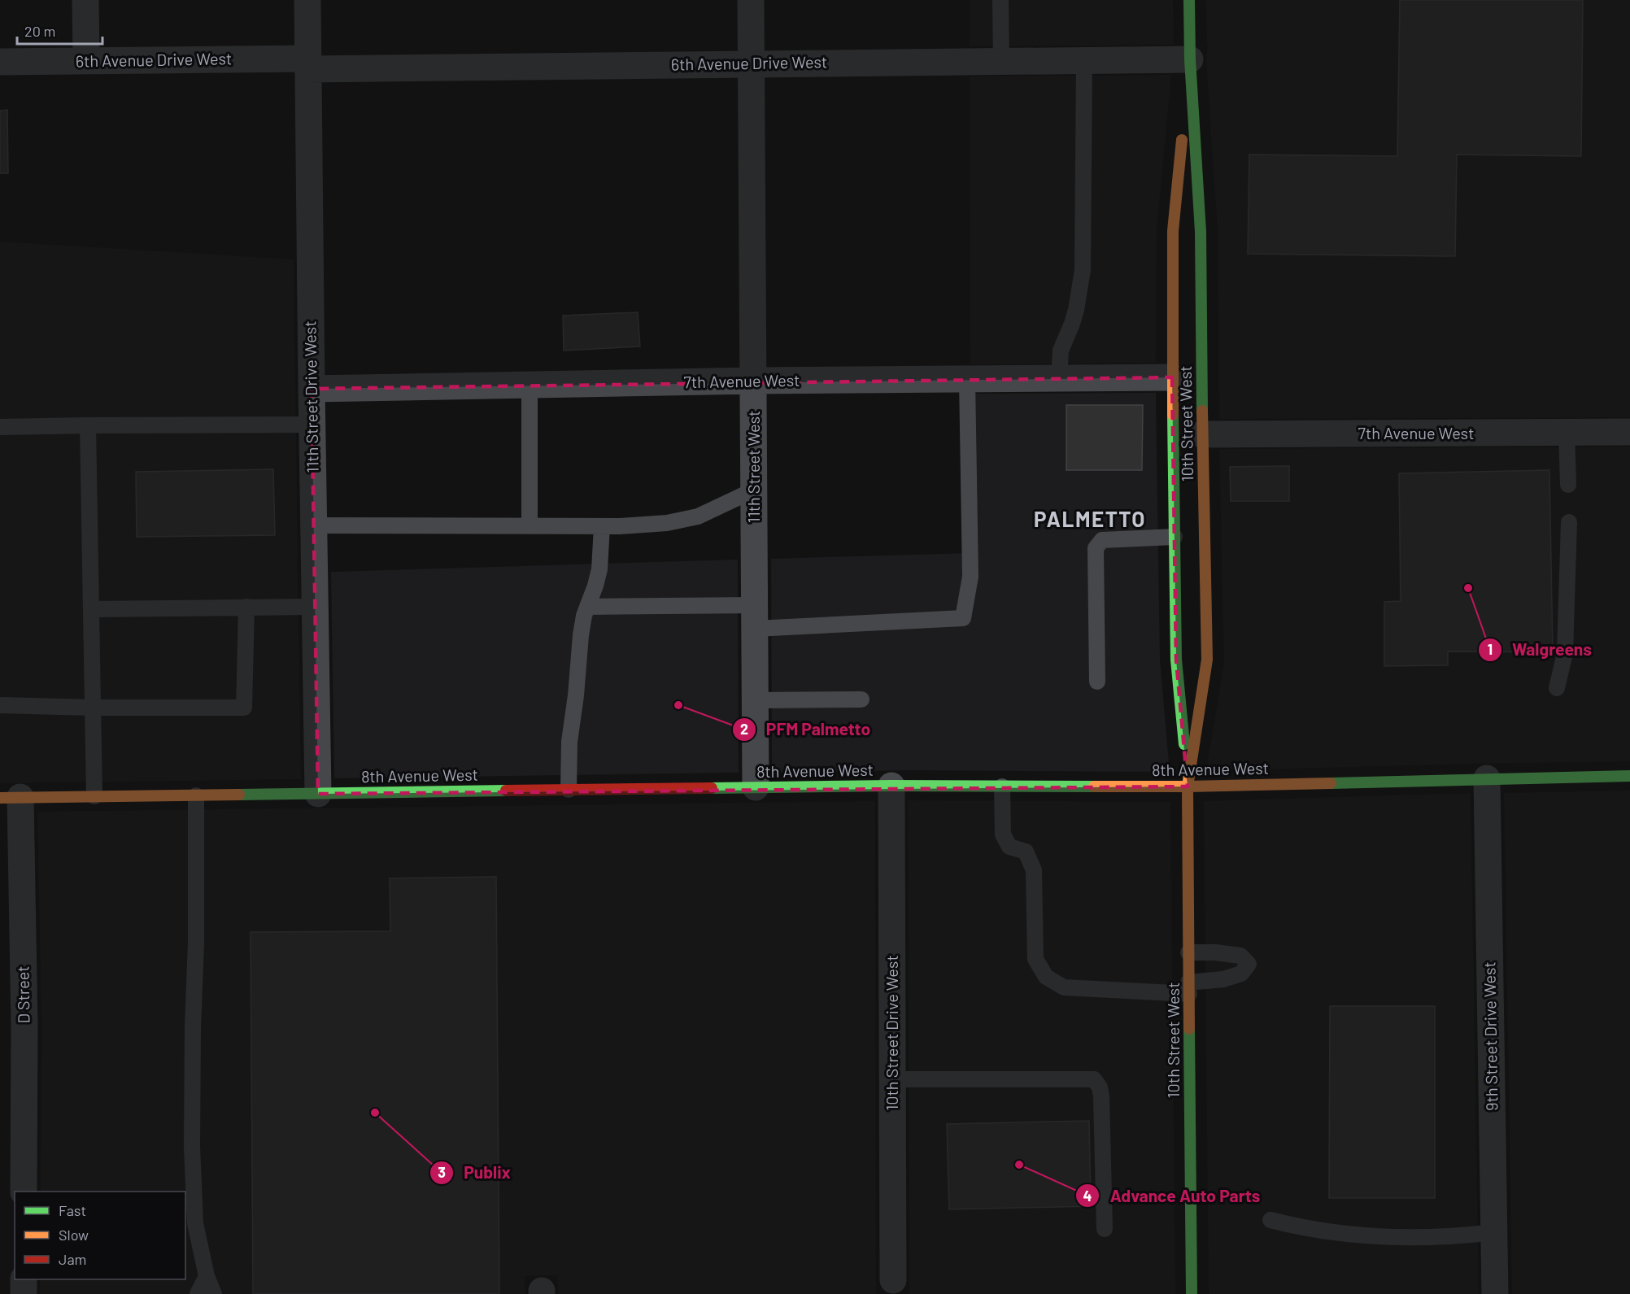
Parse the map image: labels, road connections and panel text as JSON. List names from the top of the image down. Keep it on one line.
{"streets":{"main road":["10th Street West","8th Avenue West"],"street":["6th Avenue Drive West","7th Avenue West","11th Street Drive West","11th Street West","D Street","10th Street Drive West","9th Street Drive West"]},"crossings":[["6th Avenue Drive West","11th Street Drive West"],["6th Avenue Drive West","10th Street West"],["6th Avenue Drive West","11th Street West"],["7th Avenue West","11th Street Drive West"],["7th Avenue West","10th Street West"],["7th Avenue West","11th Street West"],["11th Street Drive West","8th Avenue West"],["10th Street West","8th Avenue West"],["11th Street West","8th Avenue West"],["8th Avenue West","D Street"],["8th Avenue West","10th Street Drive West"],["8th Avenue West","9th Street Drive West"]],"districts":["PALMETTO"],"places":["Walgreens","PFM Palmetto","Publix","Advance Auto Parts"],"legend":["Fast","Slow","Jam"],"scale_bar":"20 m"}
